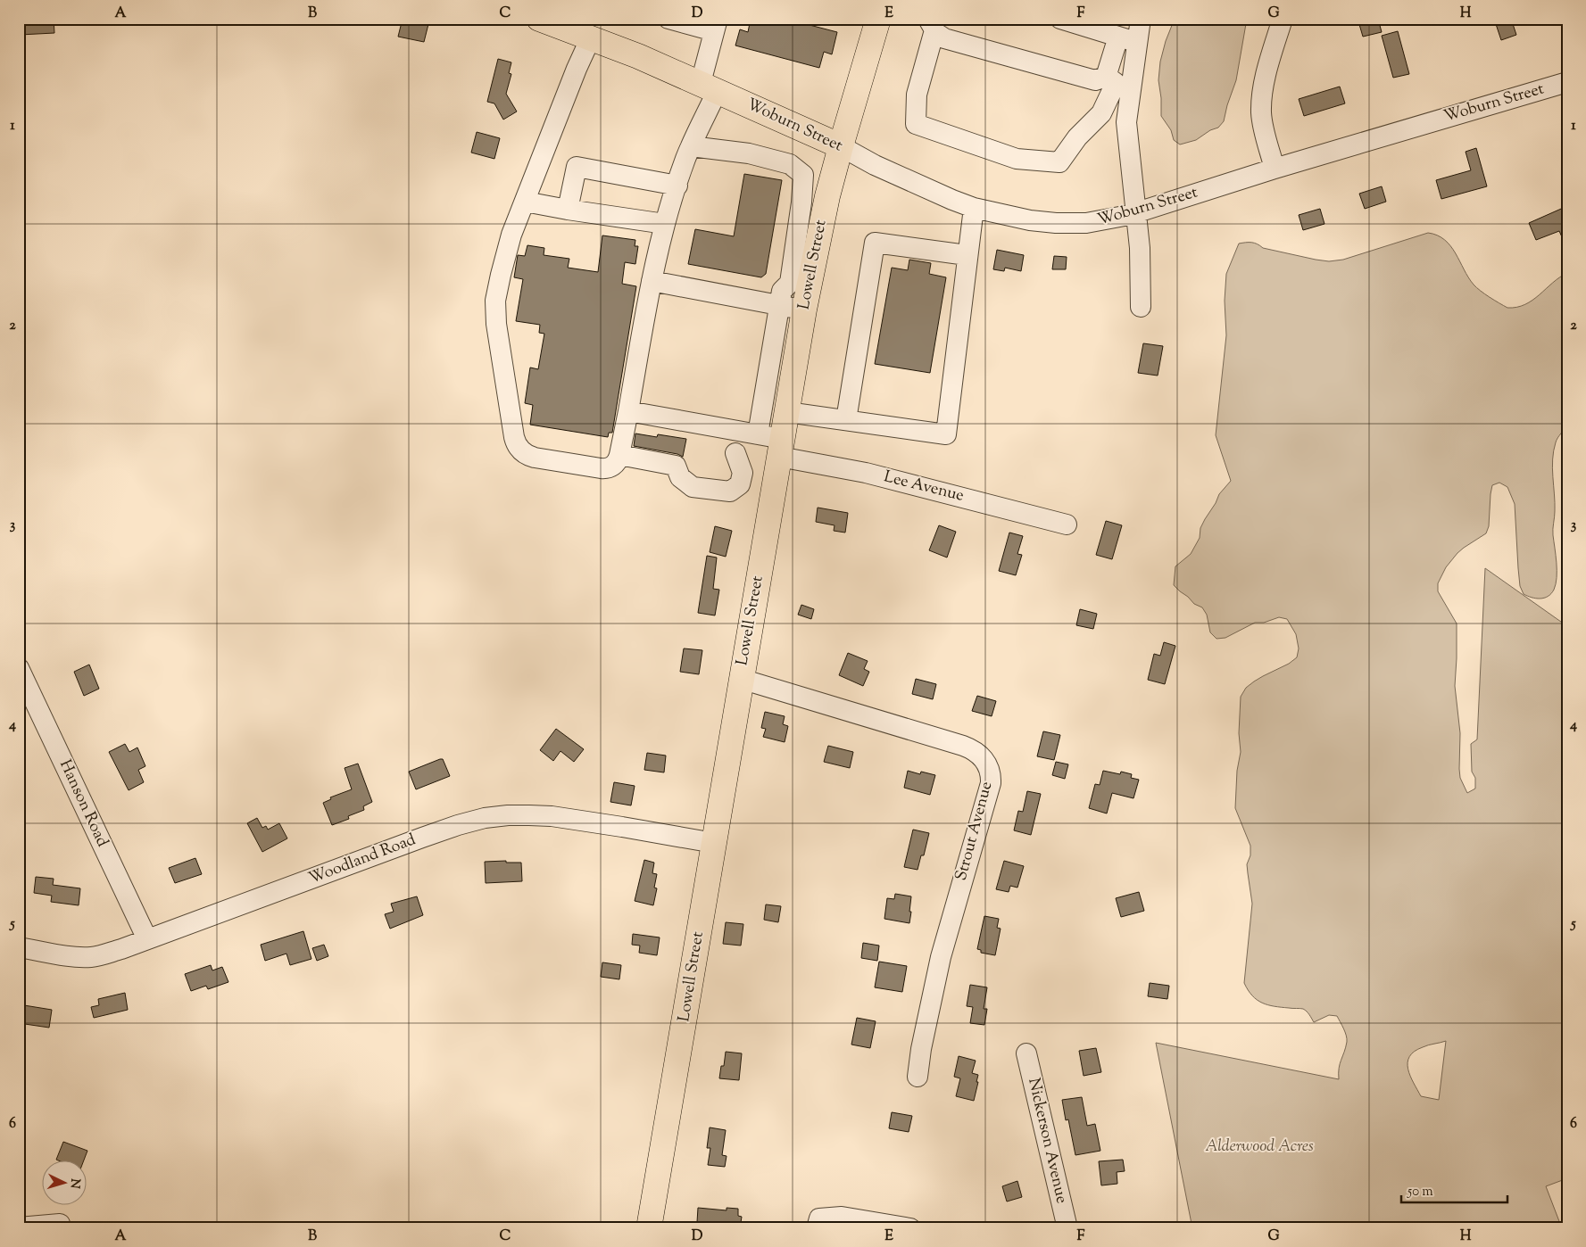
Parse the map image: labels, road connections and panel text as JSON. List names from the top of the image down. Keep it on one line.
{"streets":{"main road":["Woburn Street","Lowell Street"],"street":["Lee Avenue","Hanson Road","Strout Avenue","Woodland Road","Nickerson Avenue"]},"crossings":[["Woburn Street","Lowell Street"],["Lowell Street","Lee Avenue"],["Lowell Street","Strout Avenue"],["Lowell Street","Woodland Road"],["Hanson Road","Woodland Road"]],"parks":["Alderwood Acres"],"scale_bar":"50 m","north":"right","grid":{"columns":["A","B","C","D","E","F","G","H"],"rows":["1","2","3","4","5","6"]}}
